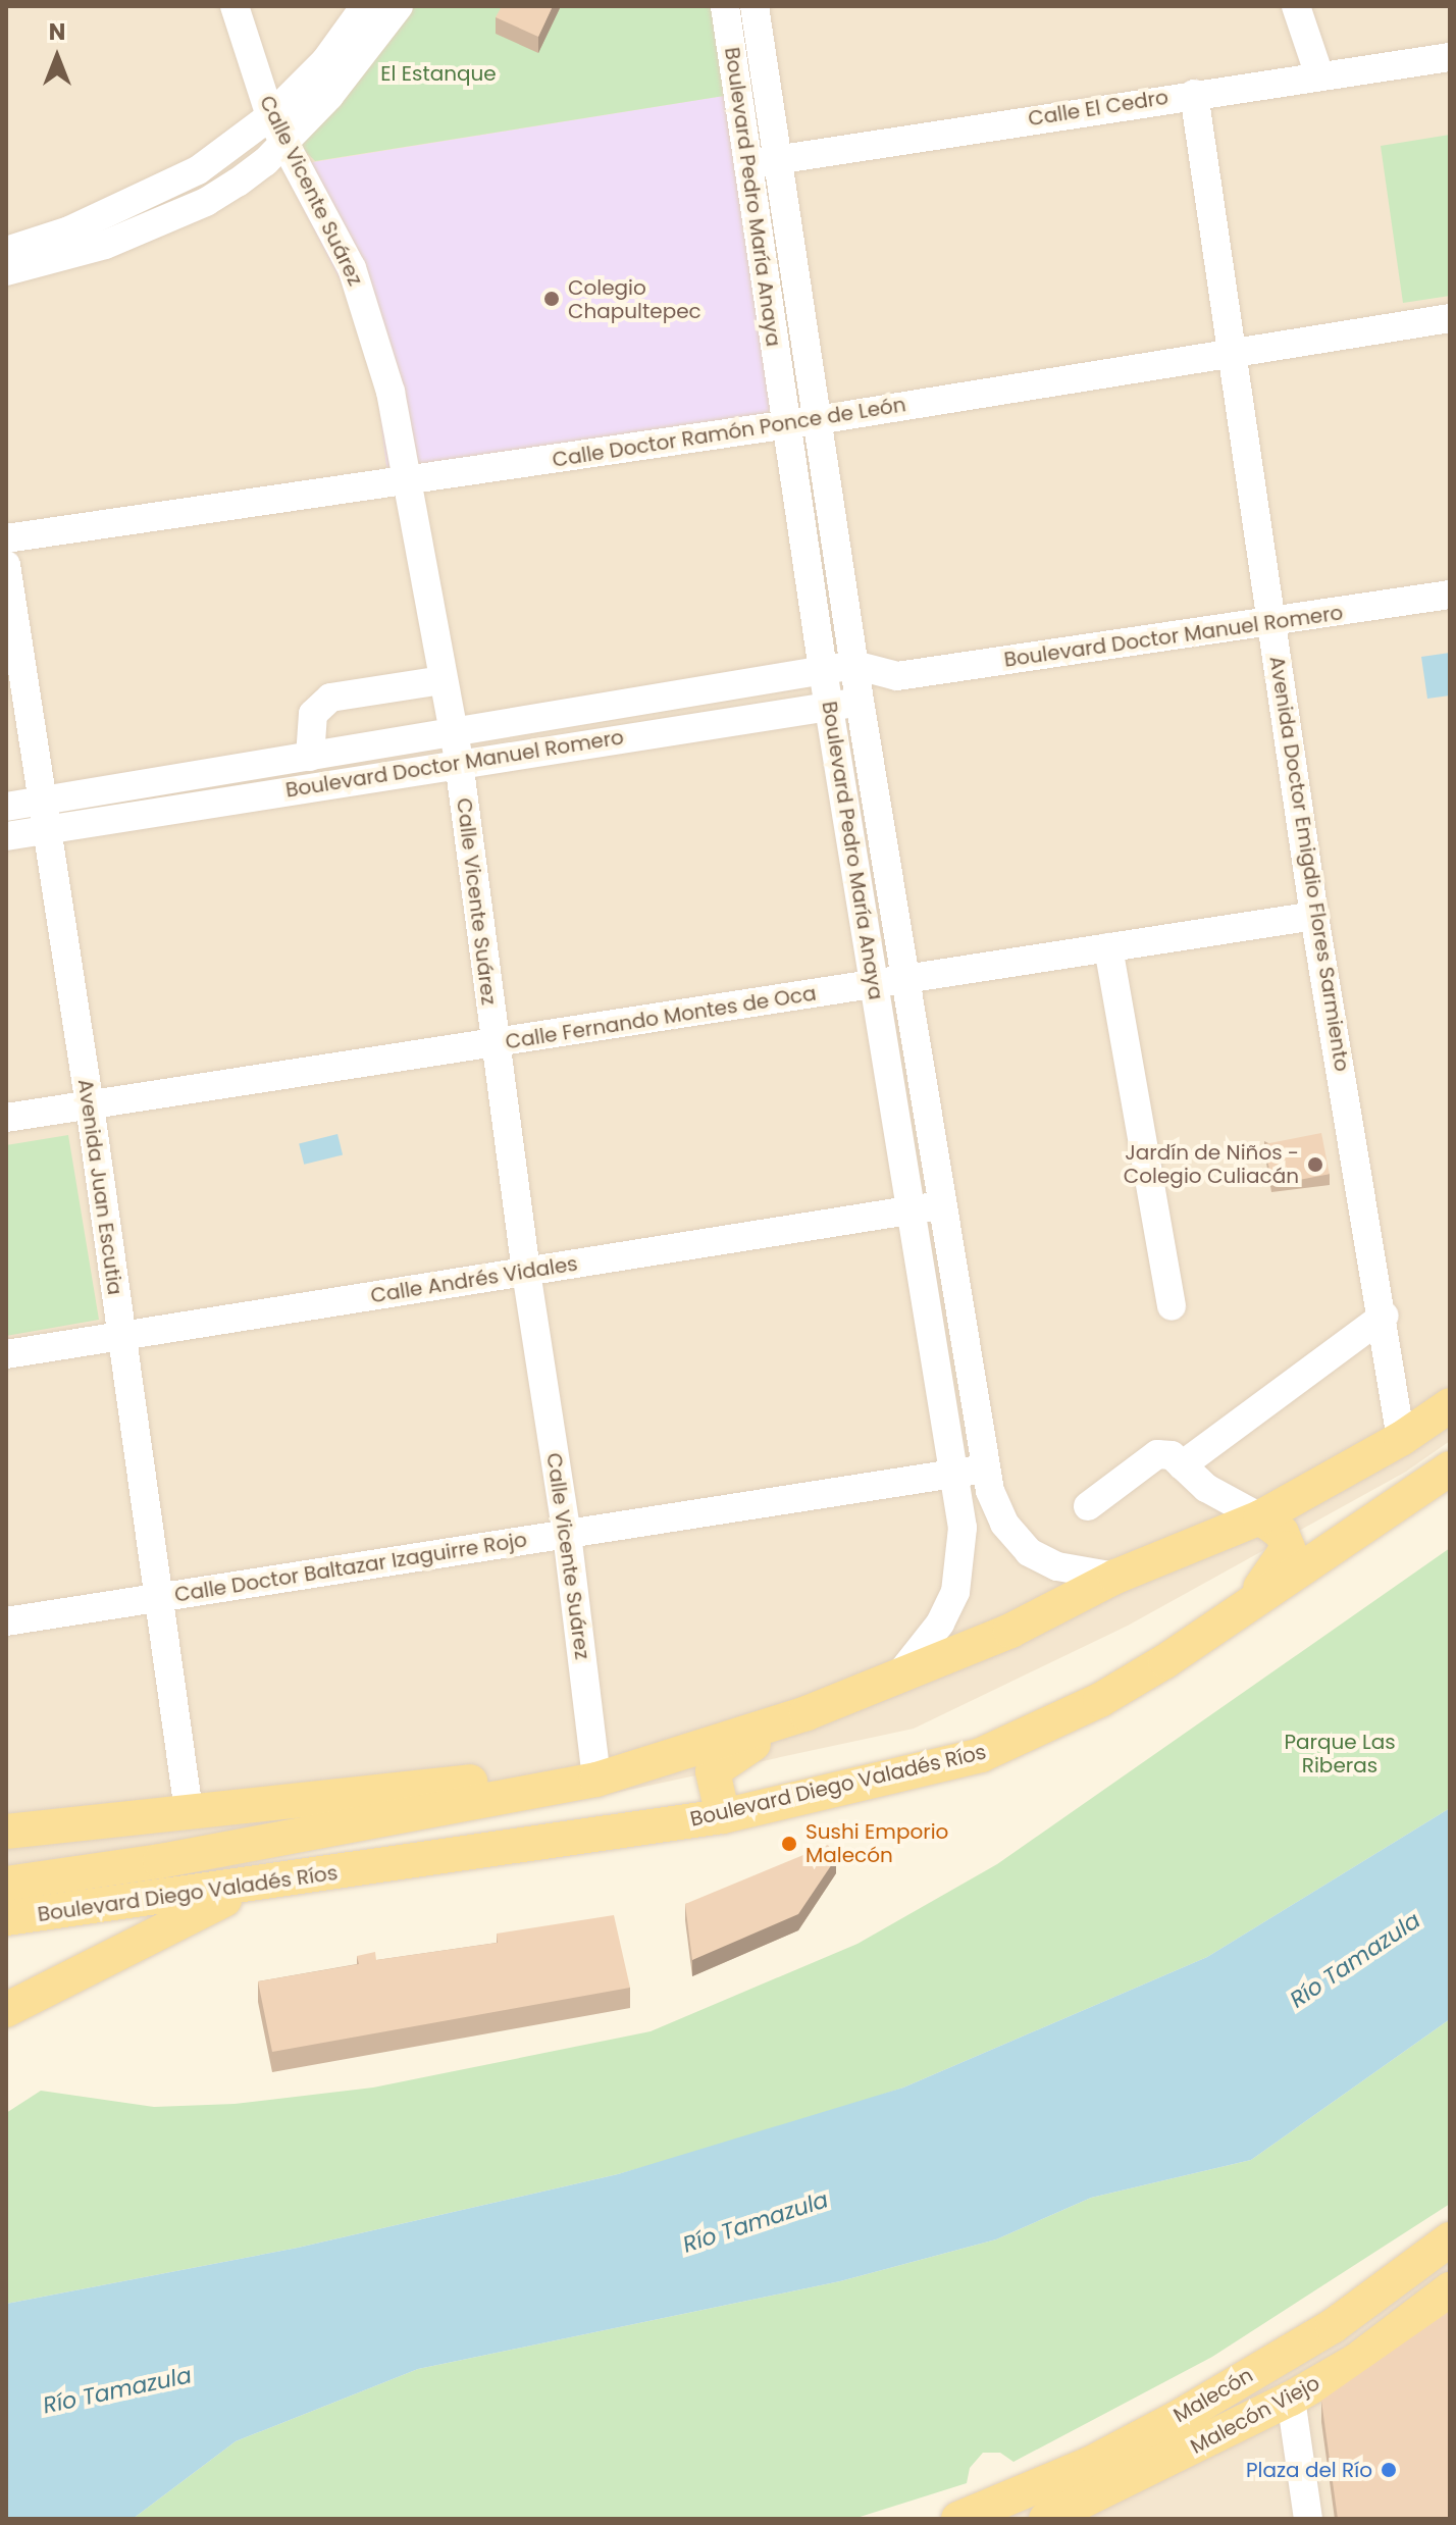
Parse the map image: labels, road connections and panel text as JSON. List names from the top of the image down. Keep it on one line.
{"streets":{"main road":["Boulevard Diego Valadés Ríos","Malecón","Malecón Viejo"],"street":["Calle El Cedro","Calle Vicente Suárez","Boulevard Pedro María Anaya","Calle Doctor Ramón Ponce de León","Boulevard Doctor Manuel Romero","Avenida Doctor Emigdio Flores Sarmiento","Calle Fernando Montes de Oca","Avenida Juan Escutia","Calle Andrés Vidales","Calle Doctor Baltazar Izaguirre Rojo"]},"crossings":[["Calle El Cedro","Boulevard Pedro María Anaya"],["Calle El Cedro","Avenida Doctor Emigdio Flores Sarmiento"],["Calle Vicente Suárez","Calle Doctor Ramón Ponce de León"],["Calle Vicente Suárez","Boulevard Doctor Manuel Romero"],["Calle Vicente Suárez","Calle Fernando Montes de Oca"],["Calle Vicente Suárez","Calle Andrés Vidales"],["Calle Vicente Suárez","Calle Doctor Baltazar Izaguirre Rojo"],["Calle Vicente Suárez","Boulevard Diego Valadés Ríos"],["Boulevard Pedro María Anaya","Calle Doctor Ramón Ponce de León"],["Boulevard Pedro María Anaya","Boulevard Doctor Manuel Romero"],["Boulevard Pedro María Anaya","Calle Fernando Montes de Oca"],["Boulevard Pedro María Anaya","Calle Andrés Vidales"],["Boulevard Pedro María Anaya","Calle Doctor Baltazar Izaguirre Rojo"],["Boulevard Pedro María Anaya","Boulevard Diego Valadés Ríos"],["Calle Doctor Ramón Ponce de León","Avenida Doctor Emigdio Flores Sarmiento"],["Boulevard Doctor Manuel Romero","Avenida Doctor Emigdio Flores Sarmiento"],["Boulevard Doctor Manuel Romero","Avenida Juan Escutia"],["Avenida Doctor Emigdio Flores Sarmiento","Calle Fernando Montes de Oca"],["Avenida Doctor Emigdio Flores Sarmiento","Boulevard Diego Valadés Ríos"],["Calle Fernando Montes de Oca","Avenida Juan Escutia"],["Avenida Juan Escutia","Calle Andrés Vidales"],["Avenida Juan Escutia","Calle Doctor Baltazar Izaguirre Rojo"]],"water":["Río Tamazula"],"parks":["El Estanque","Parque Las Riberas"],"places":["Colegio Chapultepec","Jardín de Niños - Colegio Culiacán","Sushi Emporio Malecón","Plaza del Río"],"north":"top"}
